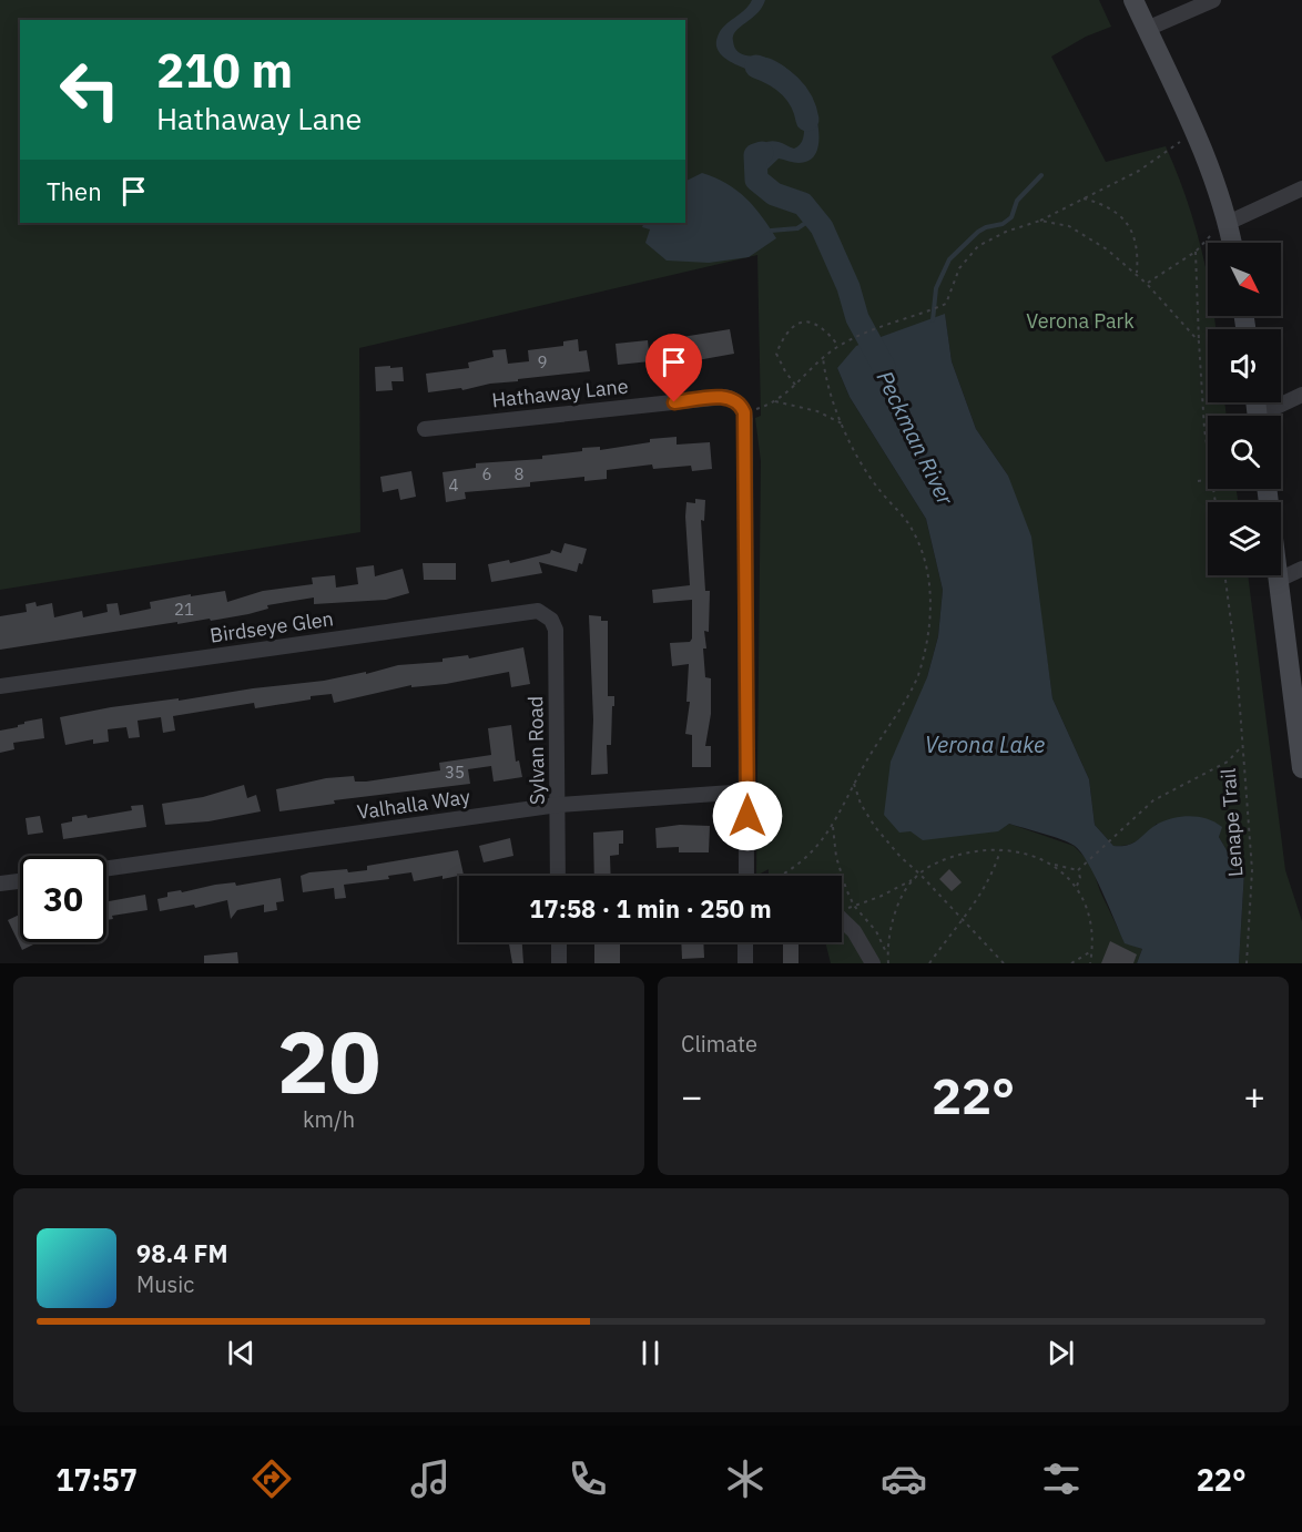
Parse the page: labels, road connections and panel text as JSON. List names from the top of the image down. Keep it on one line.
{"streets":{"street":["Hathaway Lane","Birdseye Glen","Sylvan Road","Valhalla Way"],"path":["Lenape Trail"]},"crossings":[["Birdseye Glen","Sylvan Road"],["Sylvan Road","Valhalla Way"]],"water":["Peckman River","Verona Lake"],"parks":["Verona Park"],"house_numbers":["9","6","8","4","21","35"],"north":"bottom right","page":{"turn":["210 m","Hathaway Lane"],"then":"Then","limit":"30","trip":"17:58 · 1 min · 250 m","tile":[["20","km/h"],"Climate"],"heat":["−","22°","+"],"song":["98.4 FM","Music"],"tabs":["17:57","22°"]}}
